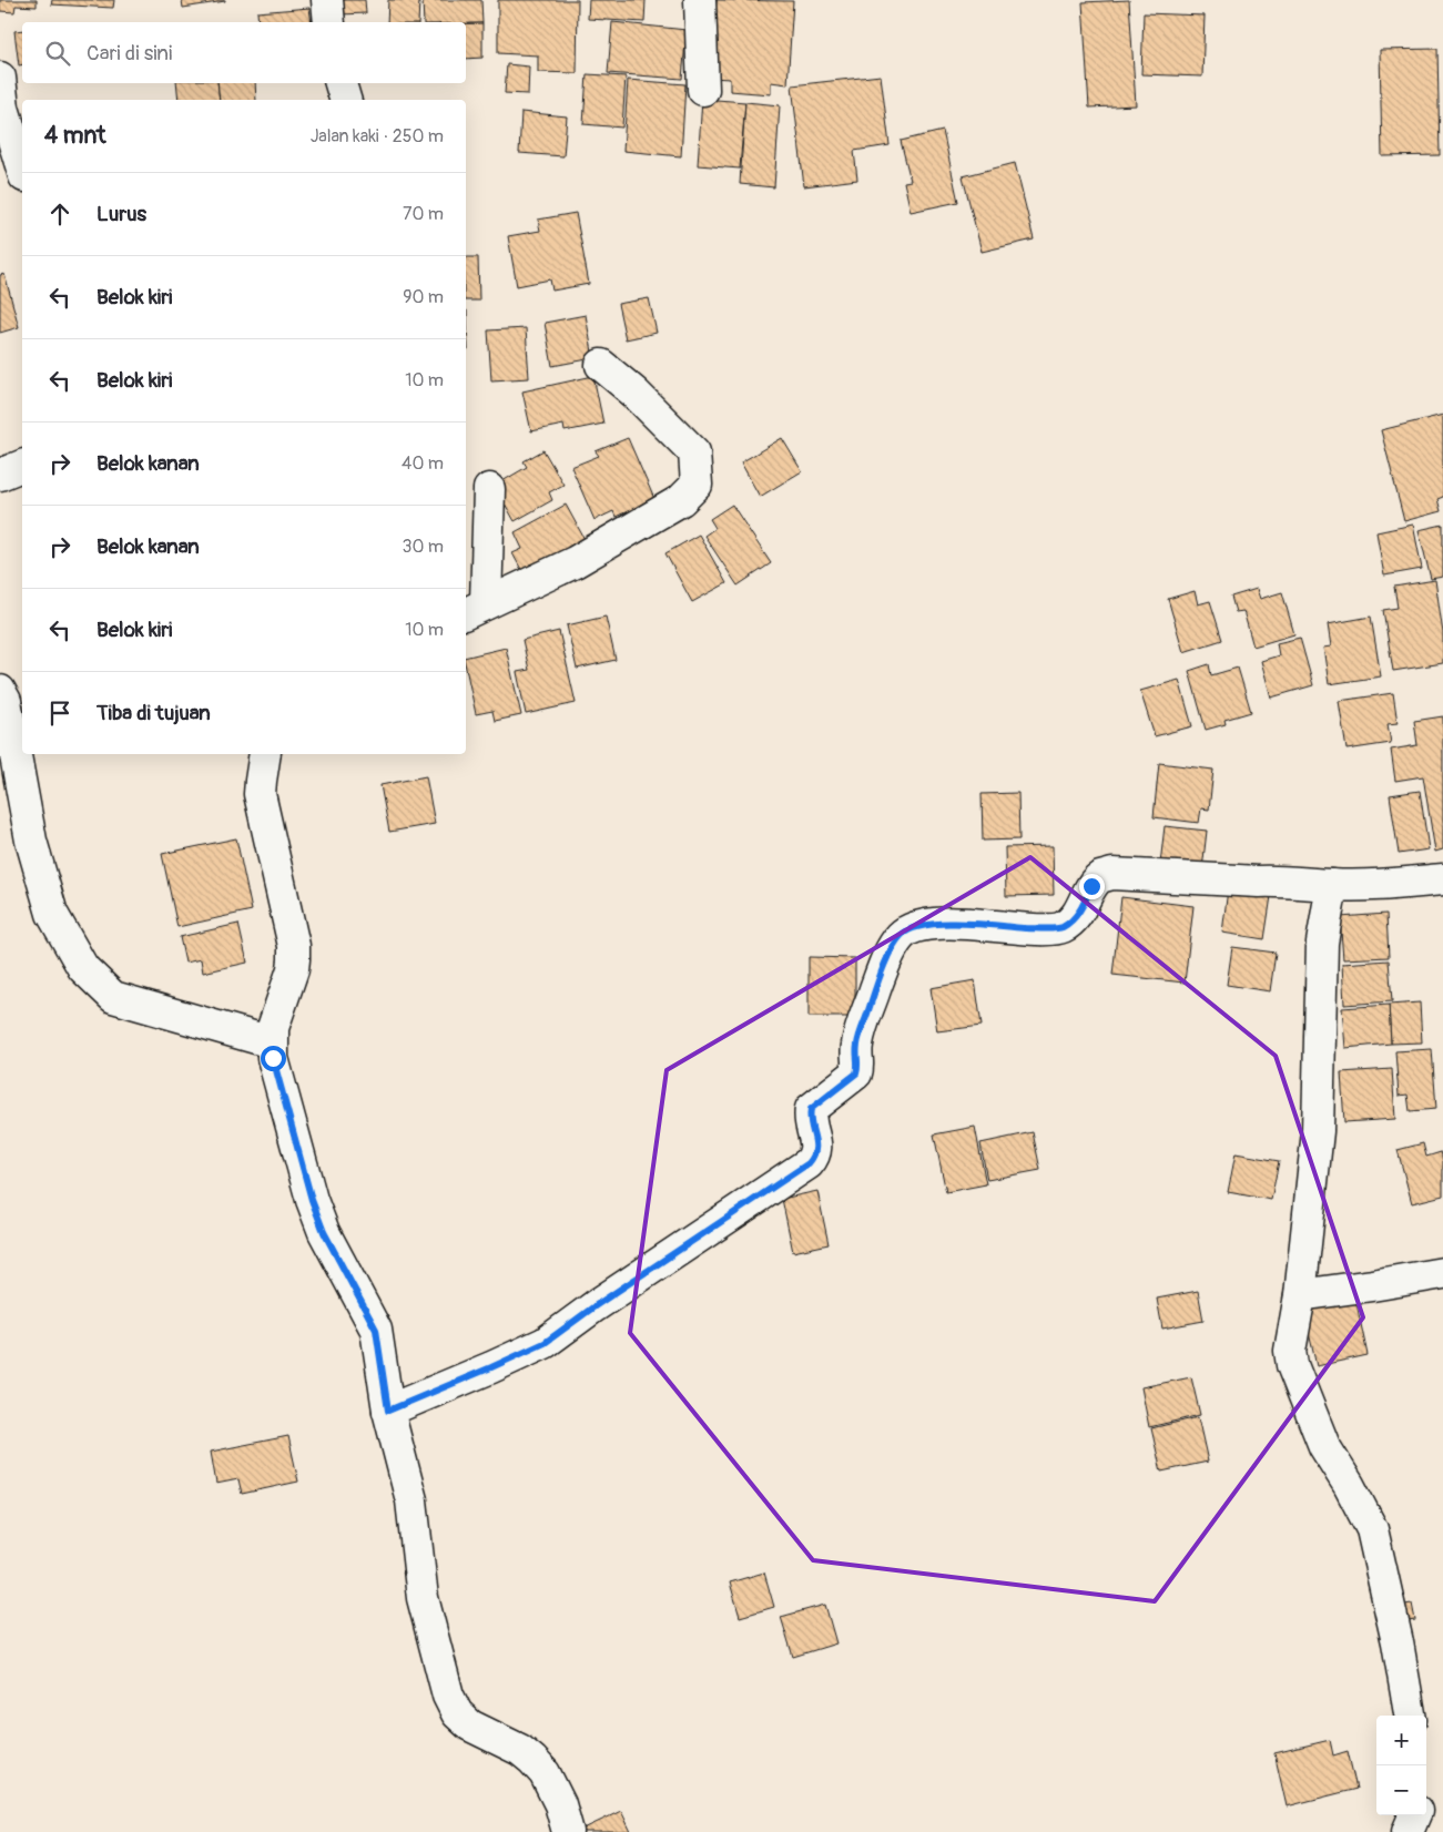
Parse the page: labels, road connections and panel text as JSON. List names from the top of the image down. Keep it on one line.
{"page":{"search":"Cari di sini","heading":["4 mnt","Jalan kaki · 250 m"],"list":[["Lurus","70 m"],["Belok kiri","90 m"],["Belok kiri","10 m"],["Belok kanan","40 m"],["Belok kanan","30 m"],["Belok kiri","10 m"],"Tiba di tujuan"],"map_buttons":["+","−"]}}
